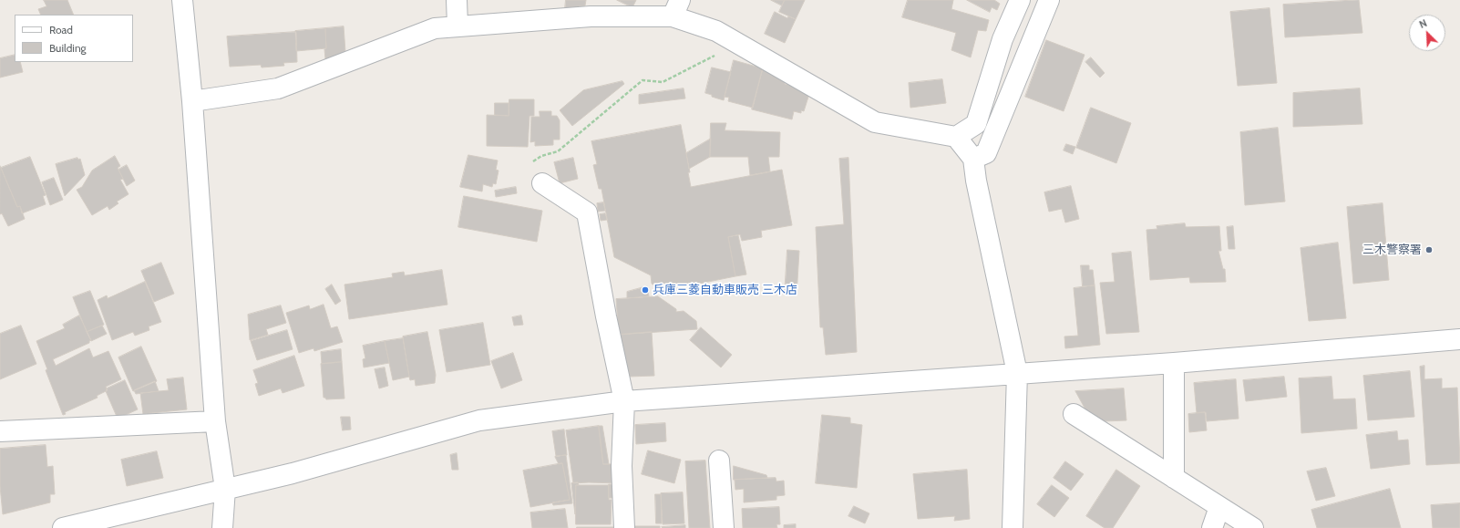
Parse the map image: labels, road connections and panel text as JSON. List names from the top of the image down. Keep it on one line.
{"places":["三木警察署","兵庫三菱自動車販売 三木店"],"legend":["Road","Building"],"north":"top left"}
